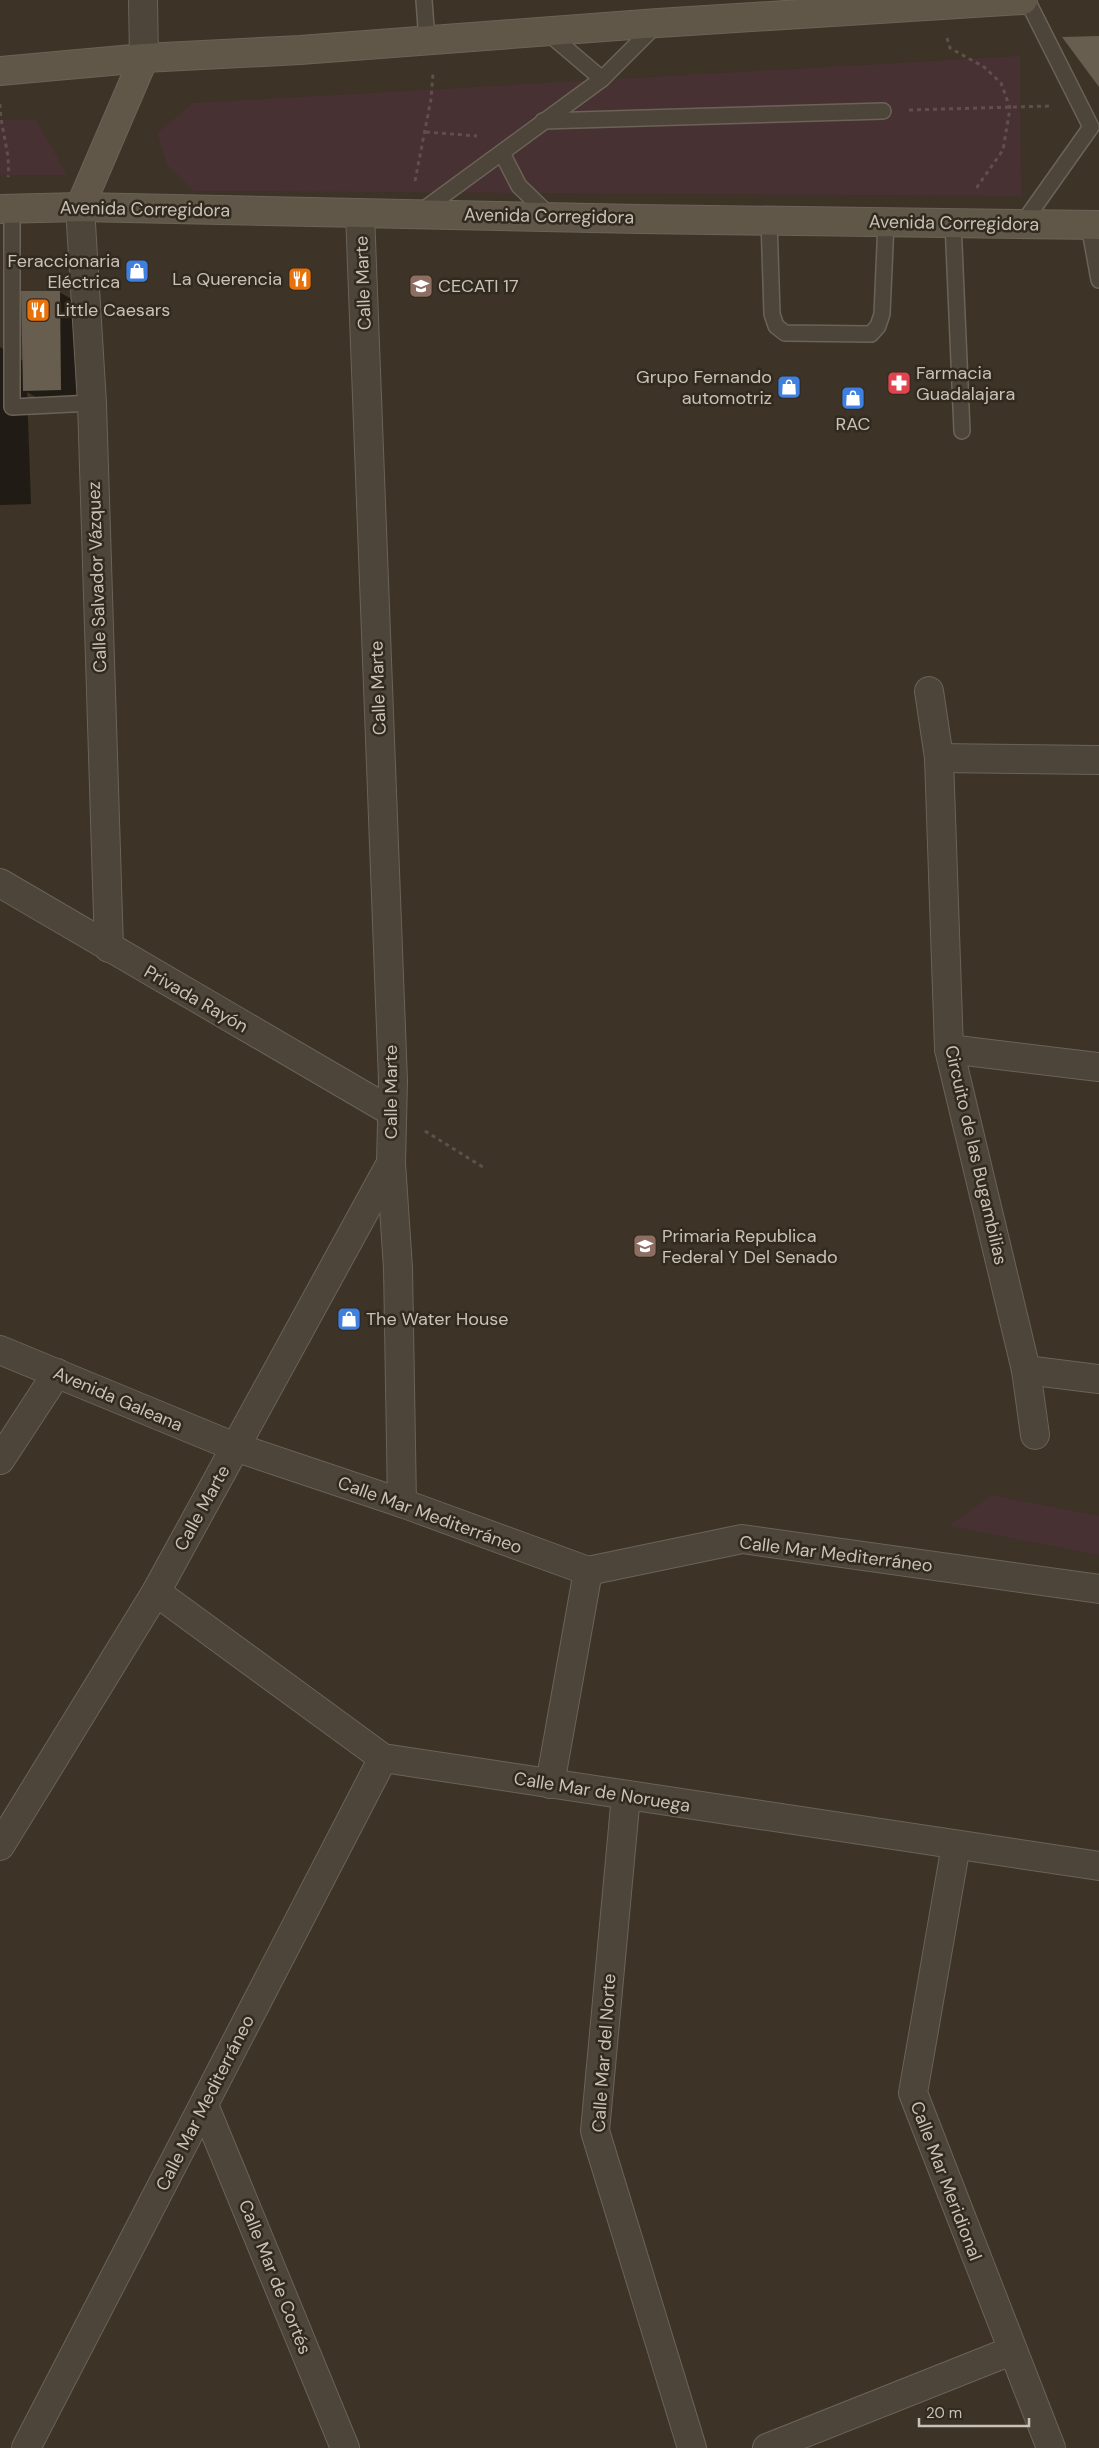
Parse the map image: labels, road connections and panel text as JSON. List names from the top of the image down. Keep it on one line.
{"streets":{"main road":["Avenida Corregidora"],"street":["Calle Marte","Calle Salvador Vázquez","Privada Rayón","Circuito de las Bugambilias","Avenida Galeana","Calle Mar Mediterráneo","Calle Mar de Noruega","Calle Mar del Norte","Calle Mar Meridional","Calle Mar de Cortés"]},"crossings":[["Avenida Corregidora","Calle Marte"],["Avenida Corregidora","Calle Salvador Vázquez"],["Calle Marte","Privada Rayón"],["Calle Marte","Avenida Galeana"],["Calle Marte","Calle Mar Mediterráneo"],["Calle Marte","Calle Mar de Noruega"],["Calle Salvador Vázquez","Privada Rayón"],["Avenida Galeana","Calle Mar Mediterráneo"],["Calle Mar Mediterráneo","Calle Mar de Noruega"],["Calle Mar Mediterráneo","Calle Mar de Cortés"],["Calle Mar de Noruega","Calle Mar del Norte"],["Calle Mar de Noruega","Calle Mar Meridional"]],"places":{"shop":["Feraccionaria Eléctrica","Grupo Fernando automotriz","RAC","The Water House"],"restaurant":["La Querencia","Little Caesars"],"school or university":["CECATI 17","Primaria Republica Federal Y Del Senado"],"pharmacy":["Farmacia Guadalajara"]},"scale_bar":"20 m"}
